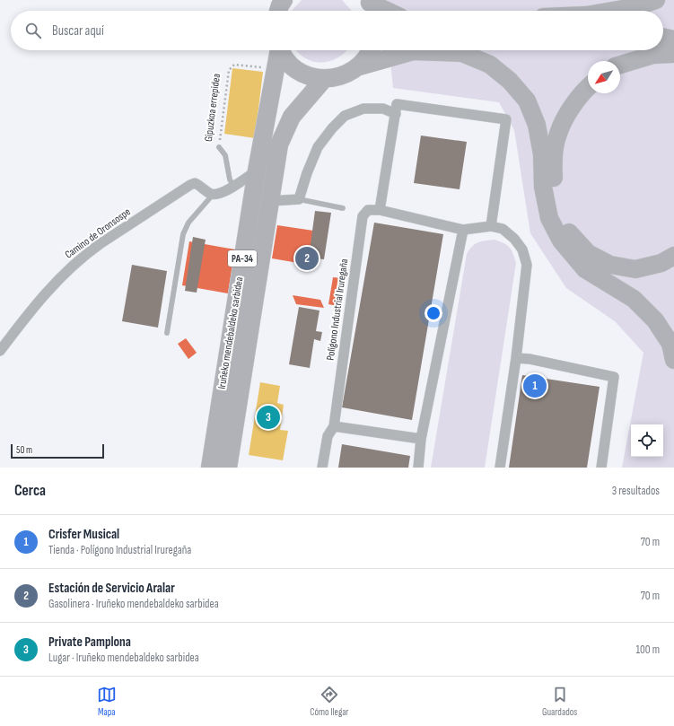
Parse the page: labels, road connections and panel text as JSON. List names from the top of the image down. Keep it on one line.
{"streets":{"highway":["PA-34","Iruñeko mendebaldeko sarbidea"],"street":["Camino de Oronsospe","Polígono Industrial Iruregaña"],"lane":["Gipuzkoa errepidea"]},"crossings":[["PA-34","Iruñeko mendebaldeko sarbidea"]],"scale_bar":"50 m","north":"bottom left","page":{"search":"Buscar aquí","pins":["2","1","3"],"scale":"50 m","heading":["Cerca","3 resultados"],"list":[{"mark":"1","name":"Crisfer Musical","note":"Tienda · Polígono Industrial Iruregaña","value":"70 m"},{"mark":"2","name":"Estación de Servicio Aralar","note":"Gasolinera · Iruñeko mendebaldeko sarbidea","value":"70 m"},{"mark":"3","name":"Private Pamplona","note":"Lugar · Iruñeko mendebaldeko sarbidea","value":"100 m"}],"nav":["Mapa","Cómo llegar","Guardados"]}}
